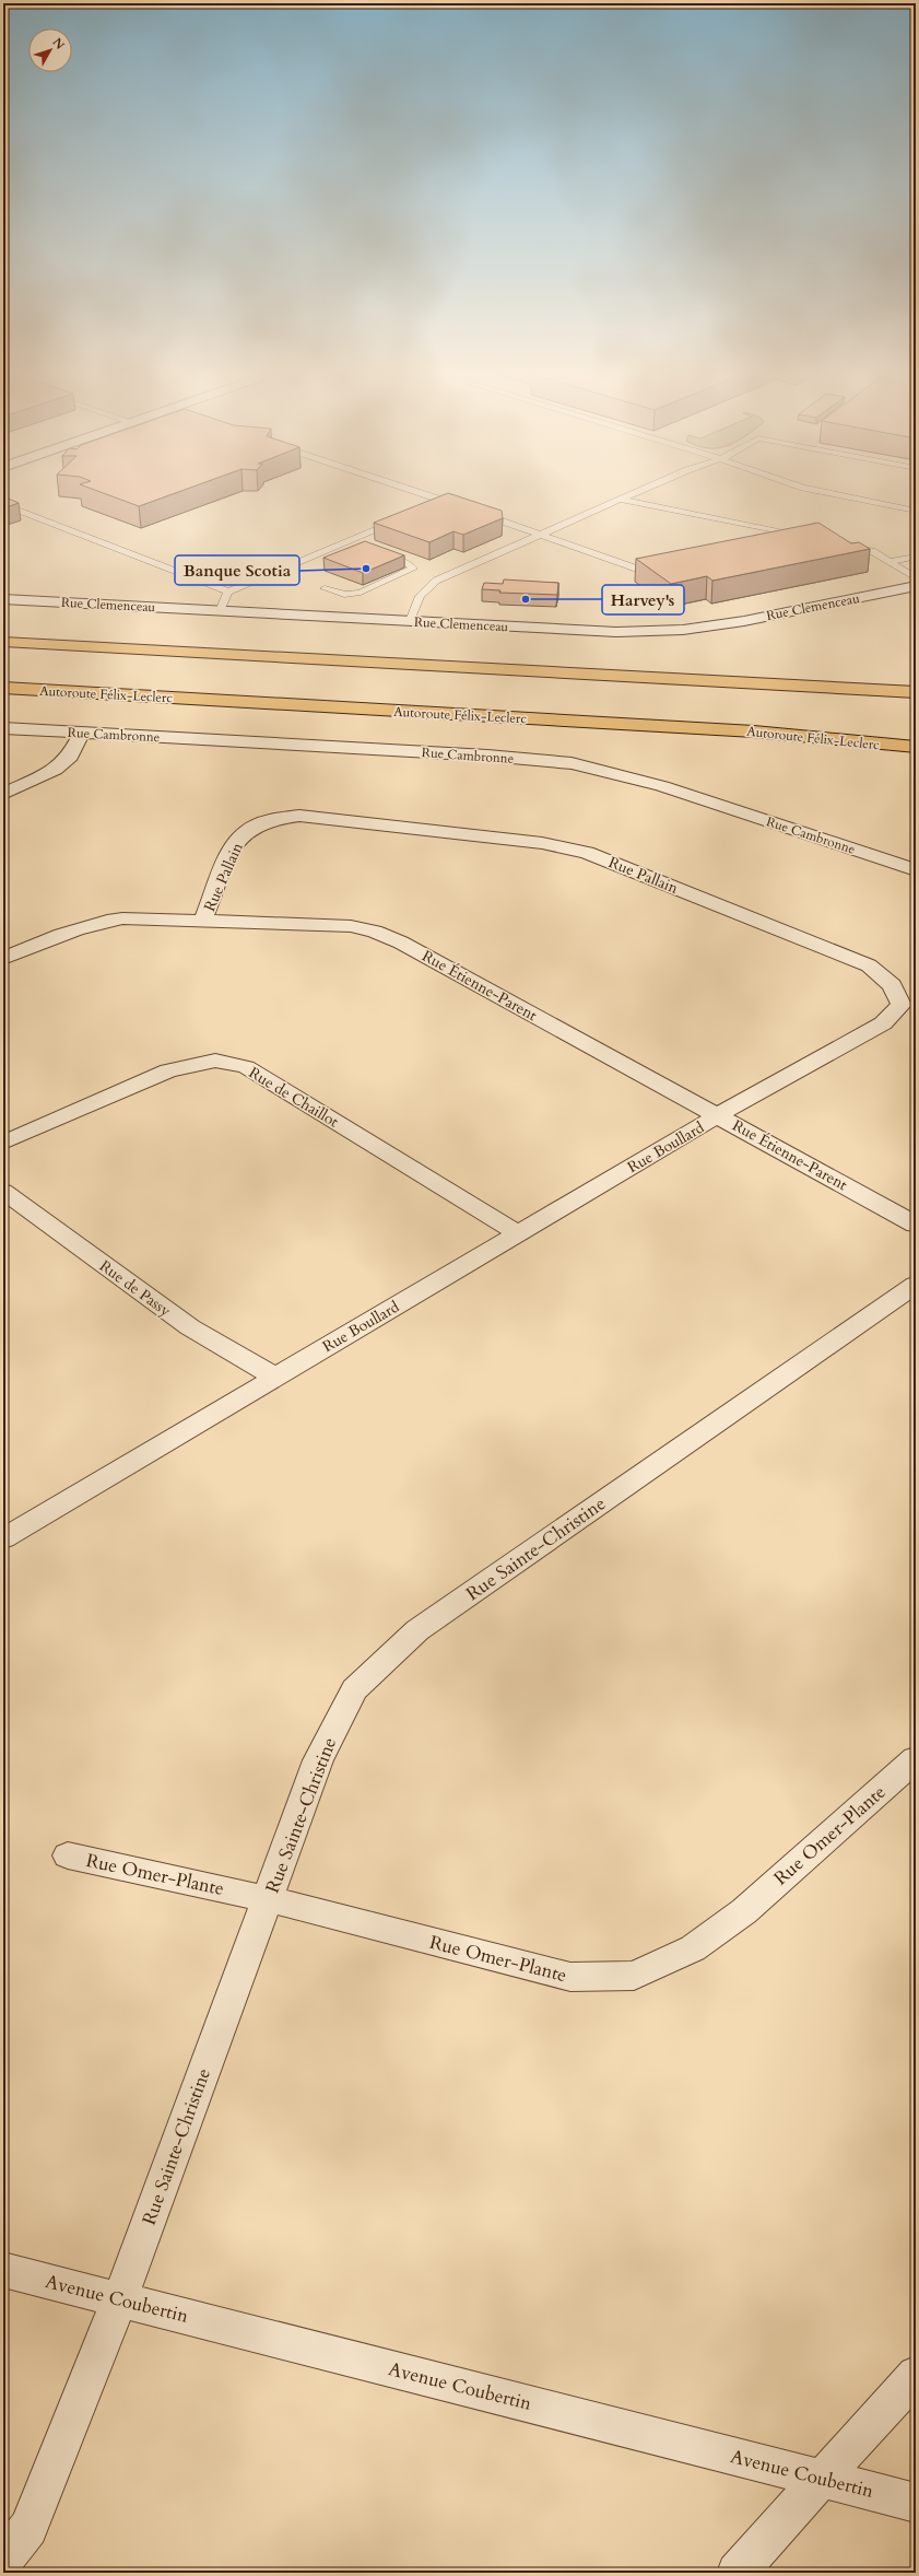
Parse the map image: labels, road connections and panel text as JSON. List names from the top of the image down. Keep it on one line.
{"streets":{"highway":["Autoroute Félix-Leclerc"],"street":["Rue Clemenceau","Rue Cambronne","Rue Pallain","Rue Étienne-Parent","Rue de Chaillot","Rue Boullard","Rue de Passy","Rue Sainte-Christine","Rue Omer-Plante","Avenue Coubertin"]},"crossings":[["Rue Pallain","Rue Étienne-Parent"],["Rue Pallain","Rue Boullard"],["Rue Étienne-Parent","Rue Boullard"],["Rue de Chaillot","Rue Boullard"],["Rue Boullard","Rue de Passy"],["Rue Sainte-Christine","Rue Omer-Plante"],["Rue Sainte-Christine","Avenue Coubertin"]],"places":["Banque Scotia","Harvey's"],"north":"top right"}
